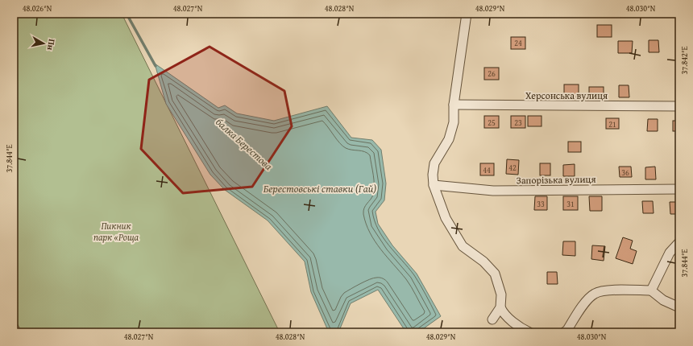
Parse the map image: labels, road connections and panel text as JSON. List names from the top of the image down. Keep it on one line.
{"streets":{"street":["Херсонська вулиця","Запорізька вулиця"]},"water":["балка Берестова","Берестовські ставки (Гай)"],"parks":["Пикник парк «Роща"],"house_numbers":["24","26","25","23","21","42","44","36","33","31"],"north":"right","coordinates":["48.026°N","48.027°N","48.028°N","48.029°N","48.030°N","37.842°E","37.844°E"]}
